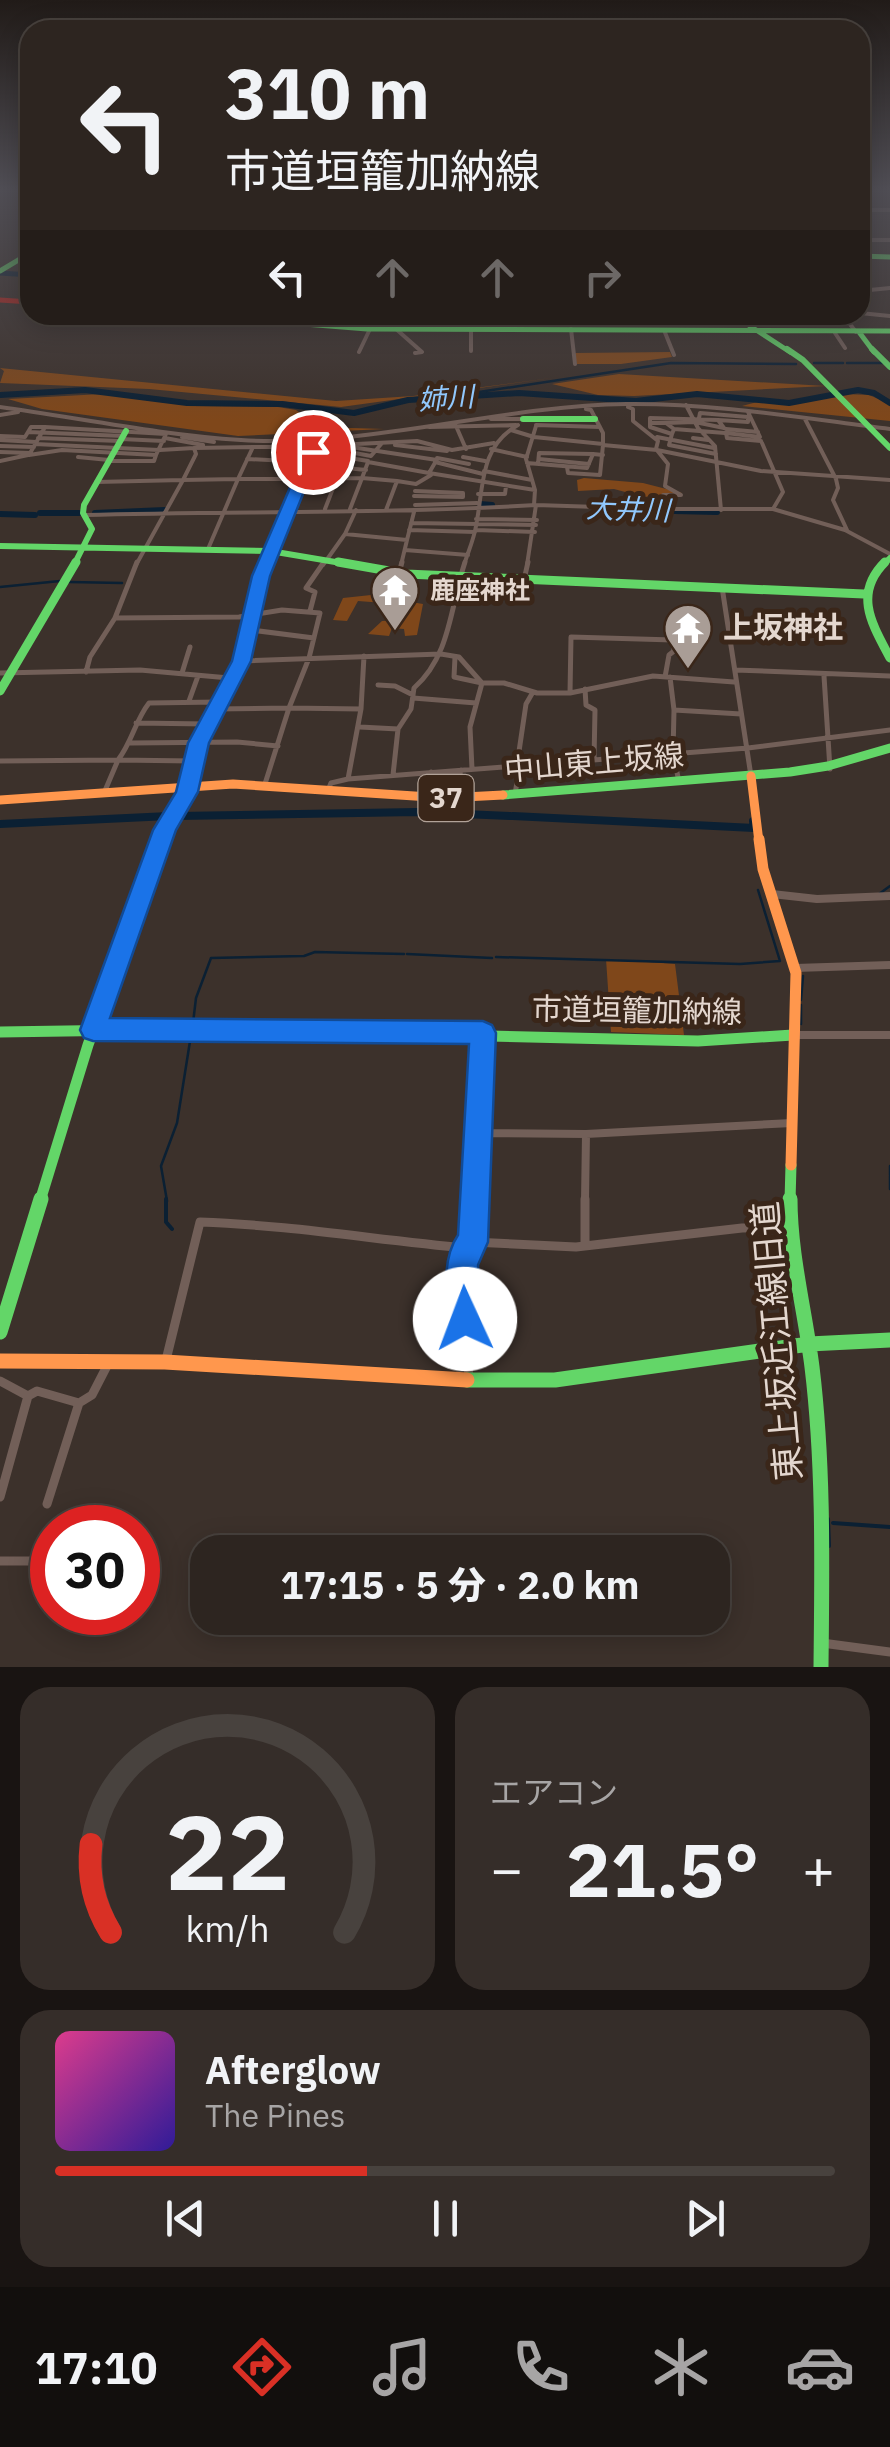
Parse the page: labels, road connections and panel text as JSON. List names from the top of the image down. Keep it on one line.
{"streets":{"main road":["中山東上坂線","37","市道垣籠加納線","東上坂近江線旧道"]},"crossings":[["中山東上坂線","東上坂近江線旧道"],["市道垣籠加納線","東上坂近江線旧道"]],"water":["姉川","大井川"],"places":{"temple":["鹿座神社","上坂神社"]},"page":{"turn":["310 m","市道垣籠加納線"],"limit":"30","trip":"17:15 · 5 分 · 2.0 km","tile":"エアコン","heat":["−","21.5°","+"],"song":["Afterglow","The Pines"],"tabs":"17:10","gauge":["22","km/h"]}}
